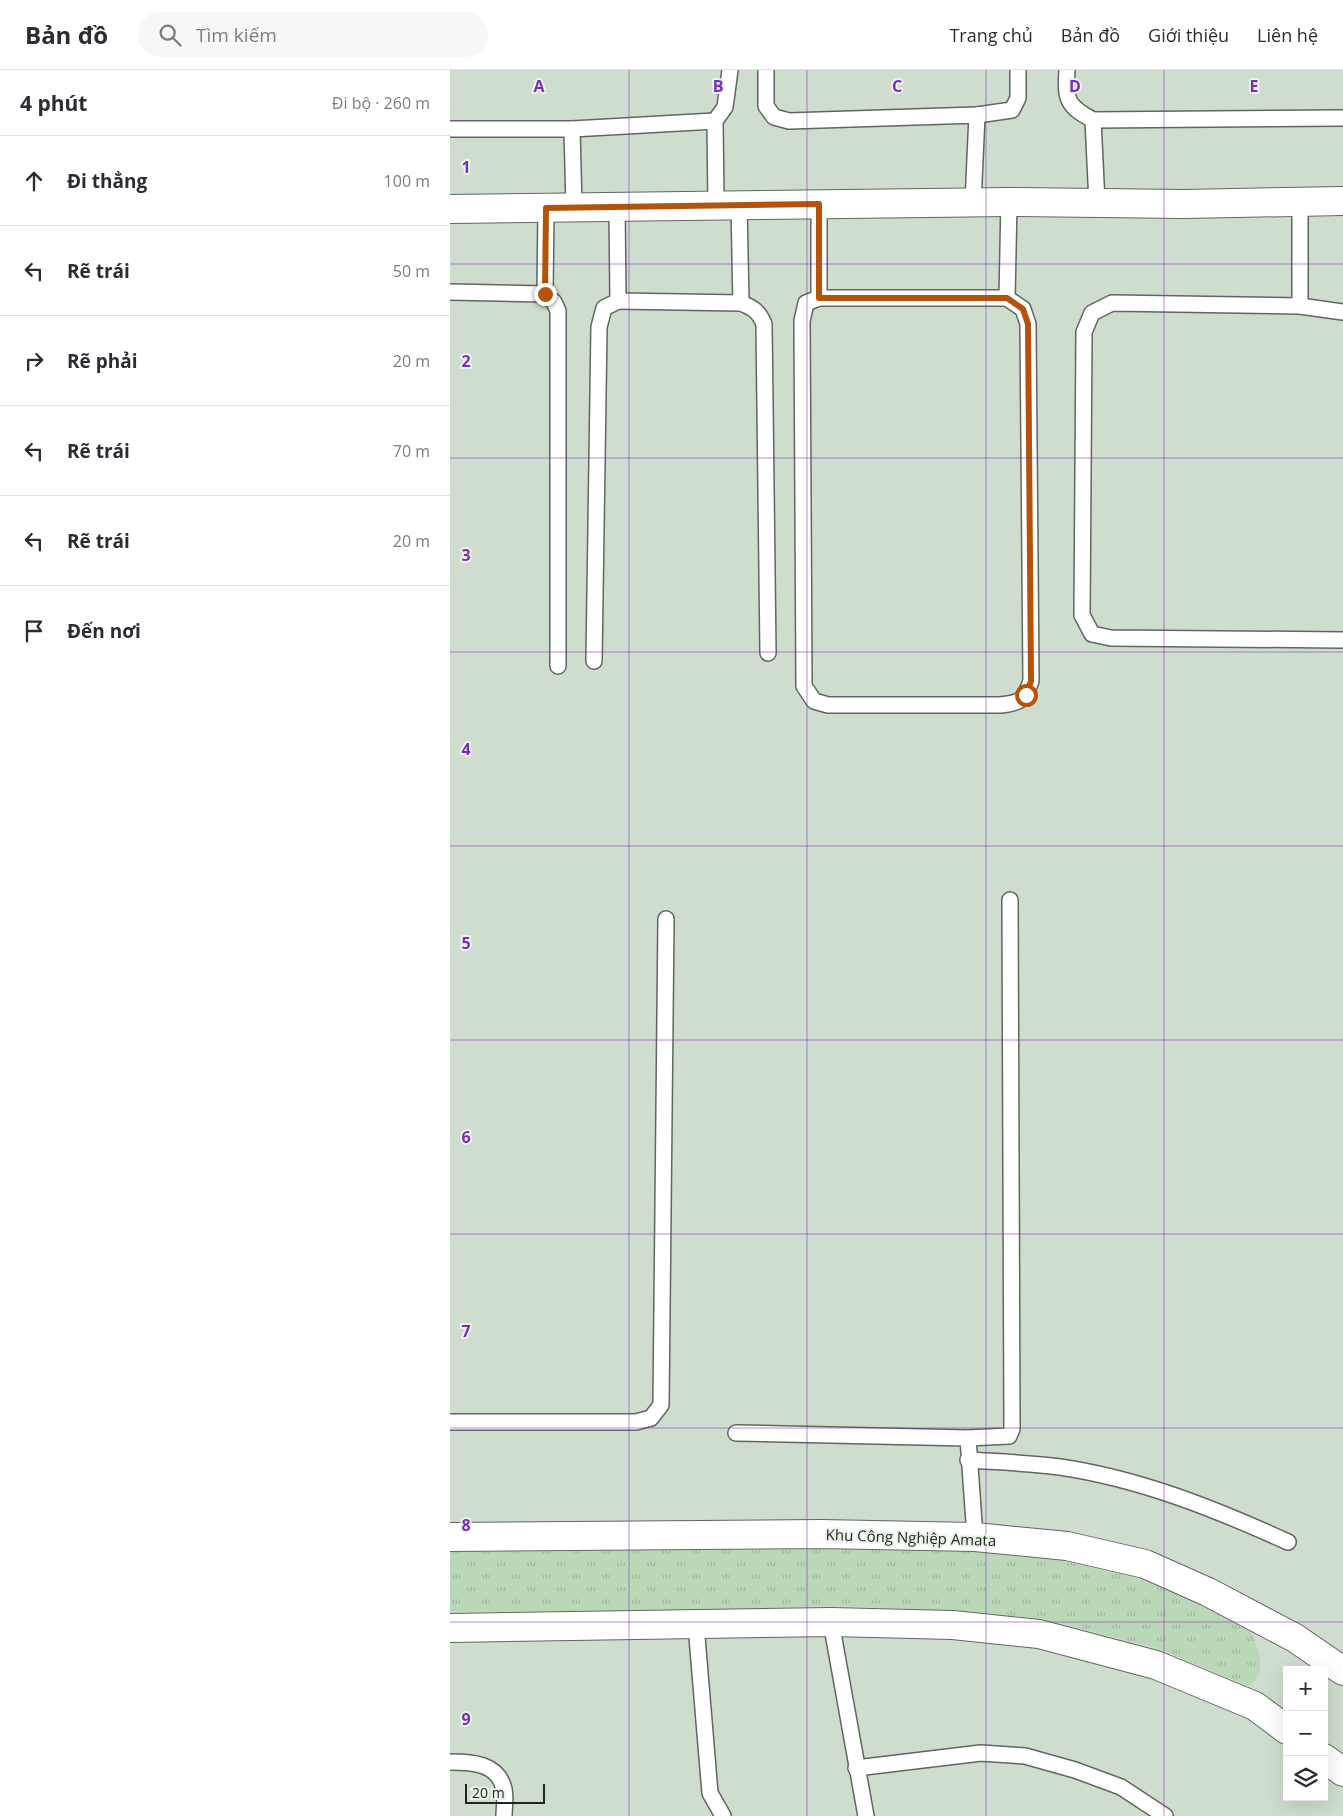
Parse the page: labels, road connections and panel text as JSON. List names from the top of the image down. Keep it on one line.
{"streets":{"street":["Khu Công Nghiệp Amata"]},"scale_bar":"20 m","page":{"header":"Bản đồ","search":"Tìm kiếm","nav":["Trang chủ","Bản đồ","Giới thiệu","Liên hệ"],"heading":["4 phút","Đi bộ · 260 m"],"list":[["Đi thẳng","100 m"],["Rẽ trái","50 m"],["Rẽ phải","20 m"],["Rẽ trái","70 m"],["Rẽ trái","20 m"],"Đến nơi"],"map_buttons":["+","−"],"scale":"20 m"},"grid":{"columns":["A","B","C","D","E"],"rows":["1","2","3","4","5","6","7","8","9"]}}
